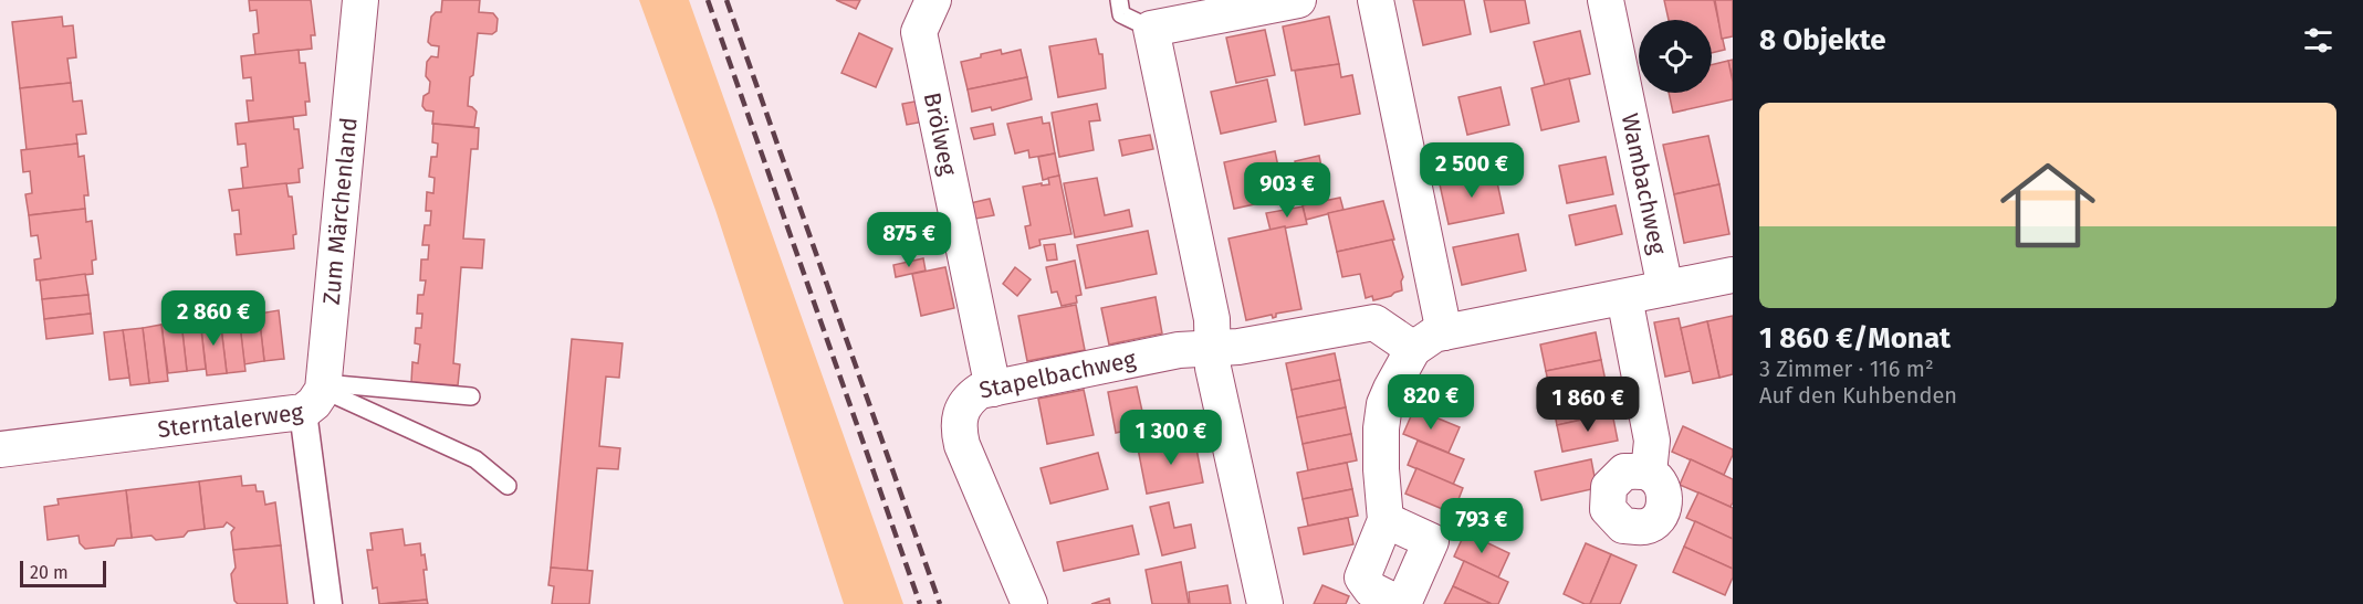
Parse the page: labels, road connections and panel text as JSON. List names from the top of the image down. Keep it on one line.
{"streets":{"street":["Brölweg","Wambachweg","Zum Märchenland","Stapelbachweg","Sterntalerweg"]},"crossings":[["Brölweg","Stapelbachweg"],["Zum Märchenland","Sterntalerweg"]],"scale_bar":"20 m","page":{"heading":"8 Objekte","list":[{"name":"1 860 €/Monat","note":"3 Zimmer · 116 m² · Auf den Kuhbenden"}],"price":["2 500 €","903 €","875 €","2 860 €","820 €","1 860 €","1 300 €","793 €"],"scale":"20 m"}}
